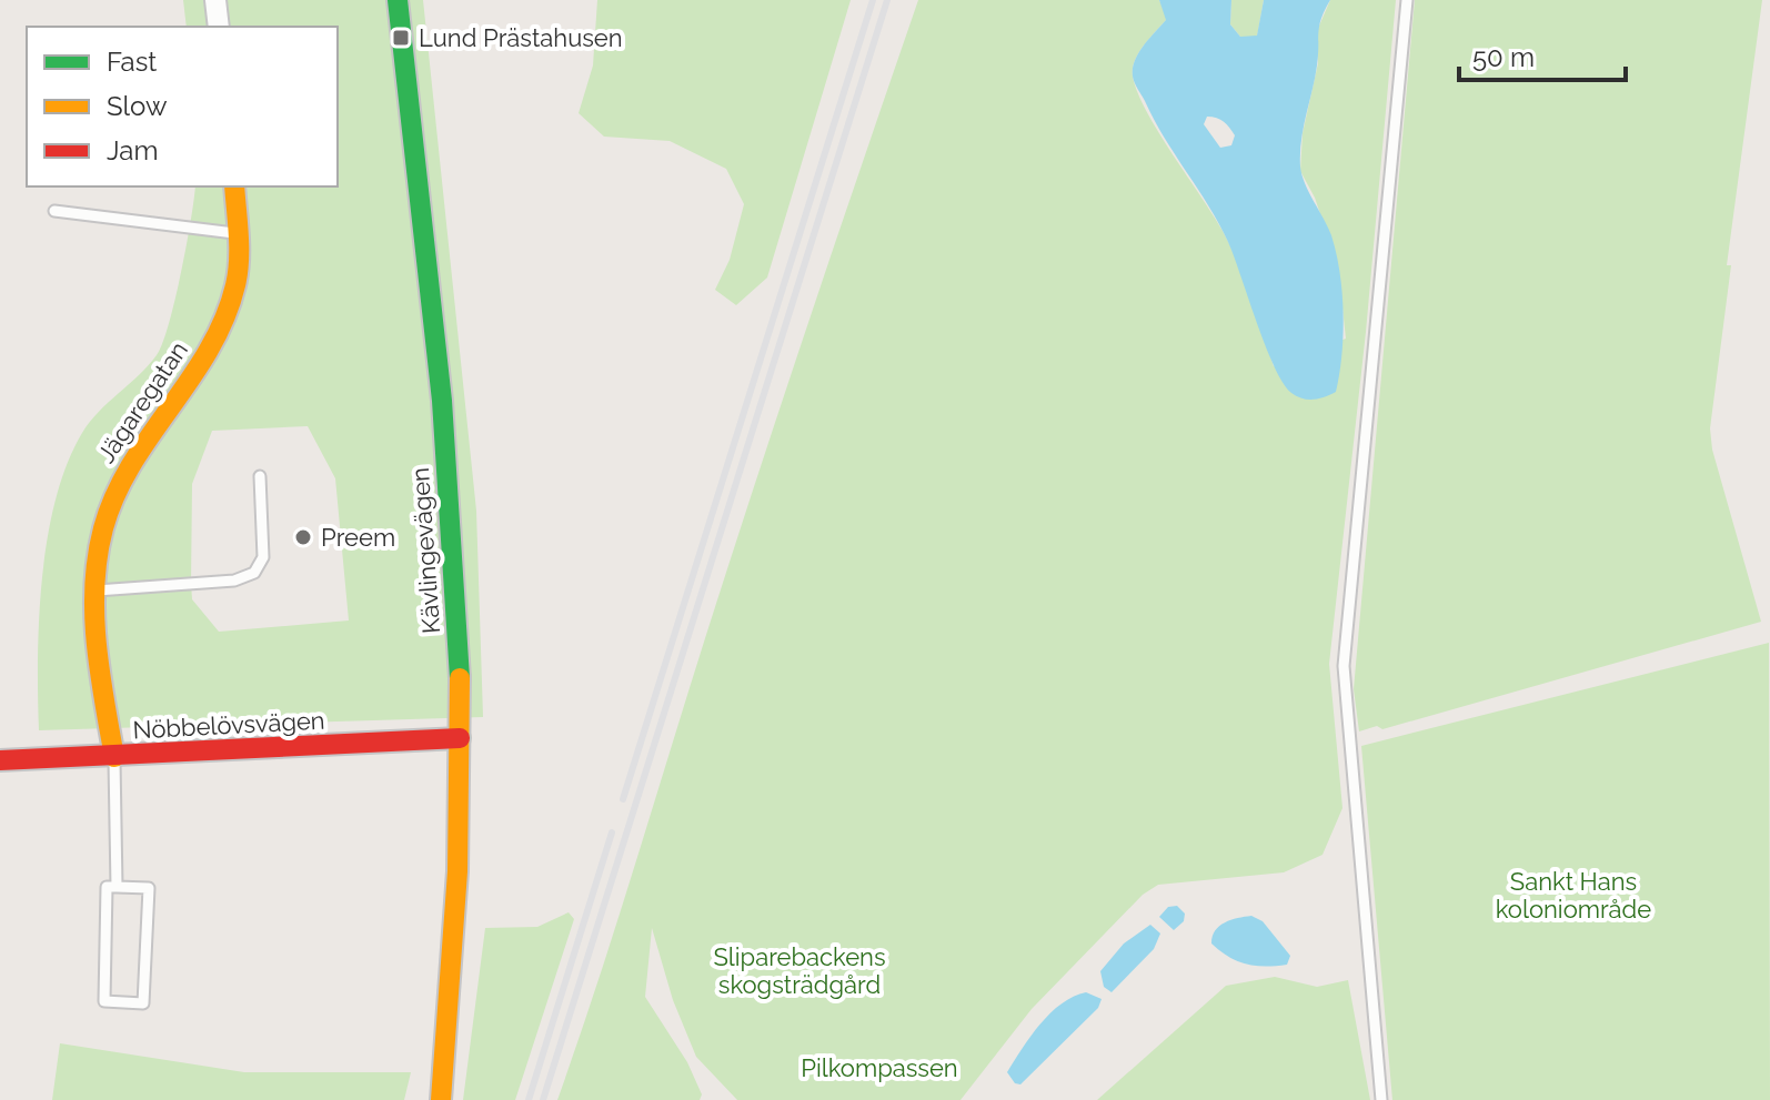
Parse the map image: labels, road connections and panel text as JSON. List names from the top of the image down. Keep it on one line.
{"streets":{"main road":["Jägaregatan","Kävlingevägen","Nöbbelövsvägen"]},"crossings":[["Jägaregatan","Nöbbelövsvägen"],["Kävlingevägen","Nöbbelövsvägen"]],"parks":["Sankt Hans koloniområde","Sliparebackens skogsträdgård","Pilkompassen"],"places":{"transit":["Lund Prästahusen"],"other":["Preem"]},"legend":["Fast","Slow","Jam"],"scale_bar":"50 m"}
